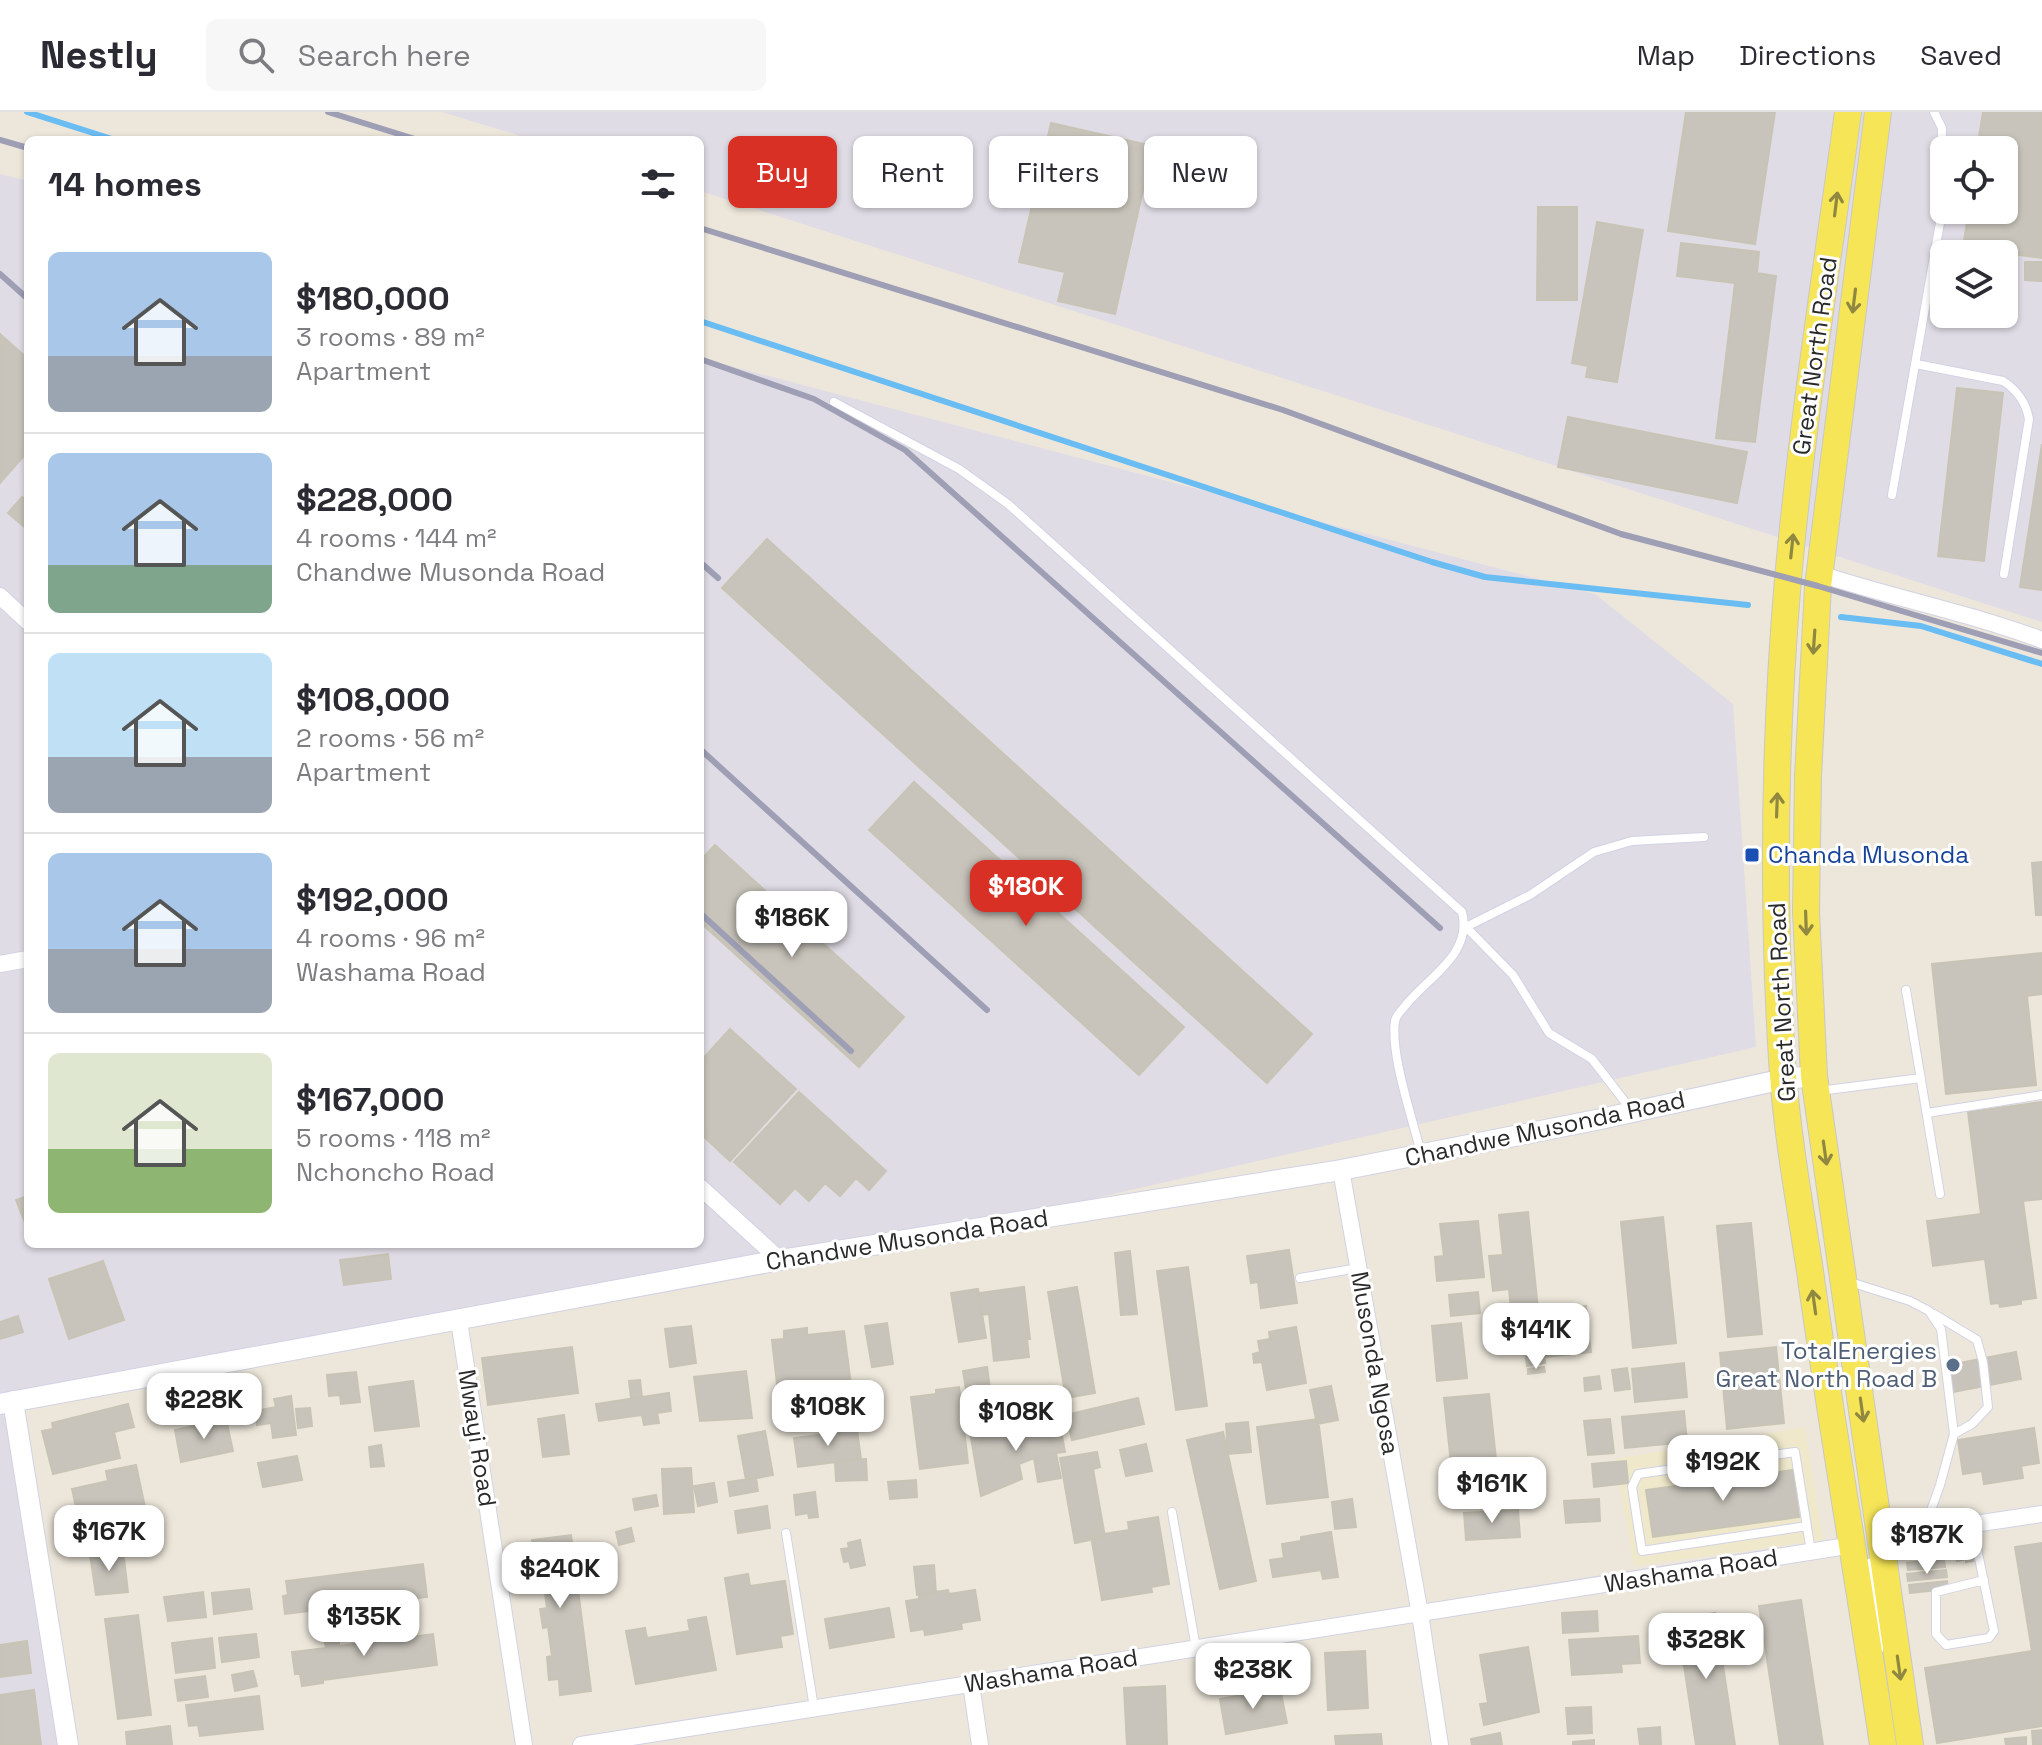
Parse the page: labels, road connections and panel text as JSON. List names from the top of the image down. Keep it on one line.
{"streets":{"main road":["Great North Road"],"street":["Chandwe Musonda Road","Musonda Ngosa","Mwayi Road","Washama Road"]},"crossings":[["Great North Road","Chandwe Musonda Road"],["Great North Road","Washama Road"],["Chandwe Musonda Road","Musonda Ngosa"],["Chandwe Musonda Road","Mwayi Road"],["Musonda Ngosa","Washama Road"]],"places":{"transit":["Chanda Musonda"],"other":["TotalEnergies Great North Road B"]},"page":{"header":"Nestly","search":"Search here","nav":["Map","Directions","Saved"],"chip":["Buy","Rent","Filters","New"],"heading":"14 homes","list":[{"name":"$180,000","note":"3 rooms · 89 m² · Apartment"},{"name":"$228,000","note":"4 rooms · 144 m² · Chandwe Musonda Road"},{"name":"$108,000","note":"2 rooms · 56 m² · Apartment"},{"name":"$192,000","note":"4 rooms · 96 m² · Washama Road"},{"name":"$167,000","note":"5 rooms · 118 m² · Nchoncho Road"}],"price":["$180K","$186K","$141K","$228K","$108K","$108K","$192K","$161K","$167K","$187K","$240K","$135K","$328K","$238K"]}}
